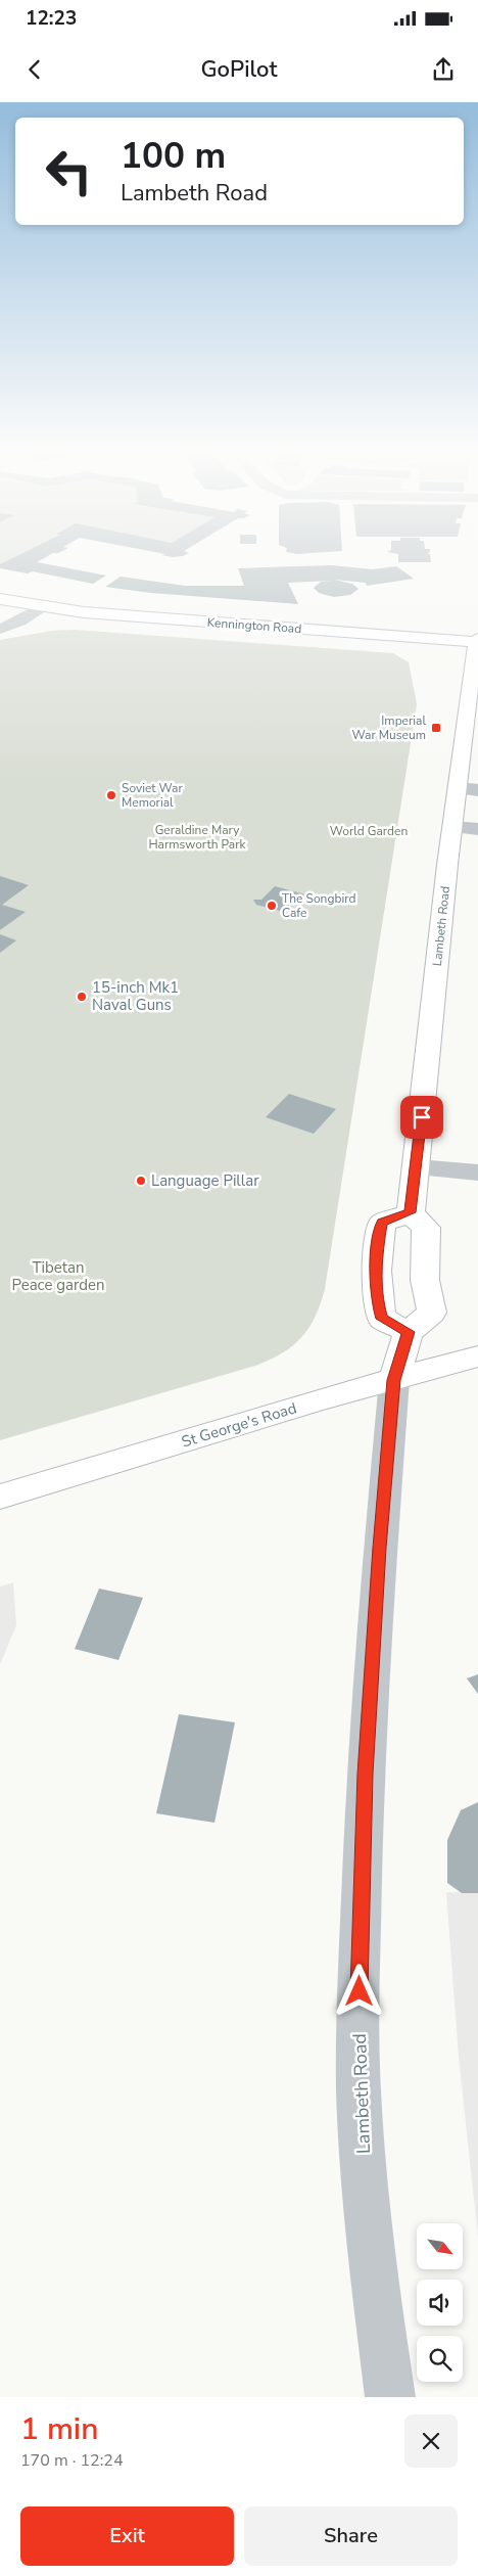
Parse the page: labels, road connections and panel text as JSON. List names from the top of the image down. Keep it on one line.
{"streets":{"main road":["Kennington Road","Lambeth Road","St George's Road"]},"crossings":[["Kennington Road","Lambeth Road"],["Lambeth Road","St George's Road"]],"parks":["Geraldine Mary Harmsworth Park","World Garden","Tibetan Peace garden"],"places":{"transit":["Imperial War Museum"],"other":["Soviet War Memorial","The Songbird Cafe","15-inch Mk1 Naval Guns","Language Pillar"]},"north":"bottom right","page":{"status":"12:23","header":"GoPilot","turn":["100 m","Lambeth Road"],"heading":["1 min","170 m · 12:24"],"buttons":["Exit","Share"]}}
